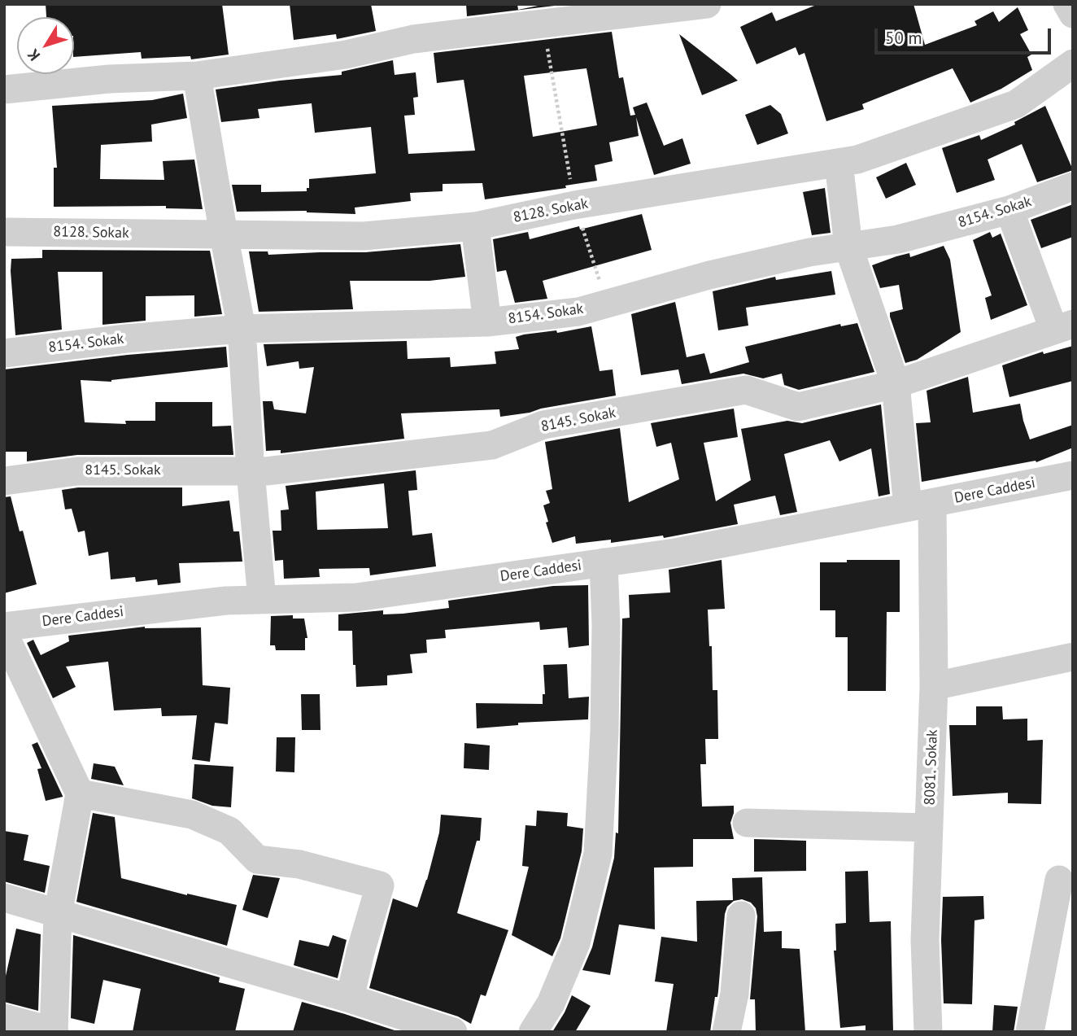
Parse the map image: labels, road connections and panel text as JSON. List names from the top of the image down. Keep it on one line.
{"streets":{"street":["8128. Sokak","8154. Sokak","8145. Sokak","Dere Caddesi","8081. Sokak"]},"crossings":[["8128. Sokak","8081. Sokak"],["8154. Sokak","8081. Sokak"],["8145. Sokak","8081. Sokak"],["Dere Caddesi","8081. Sokak"]],"scale_bar":"50 m","north":"bottom left"}
